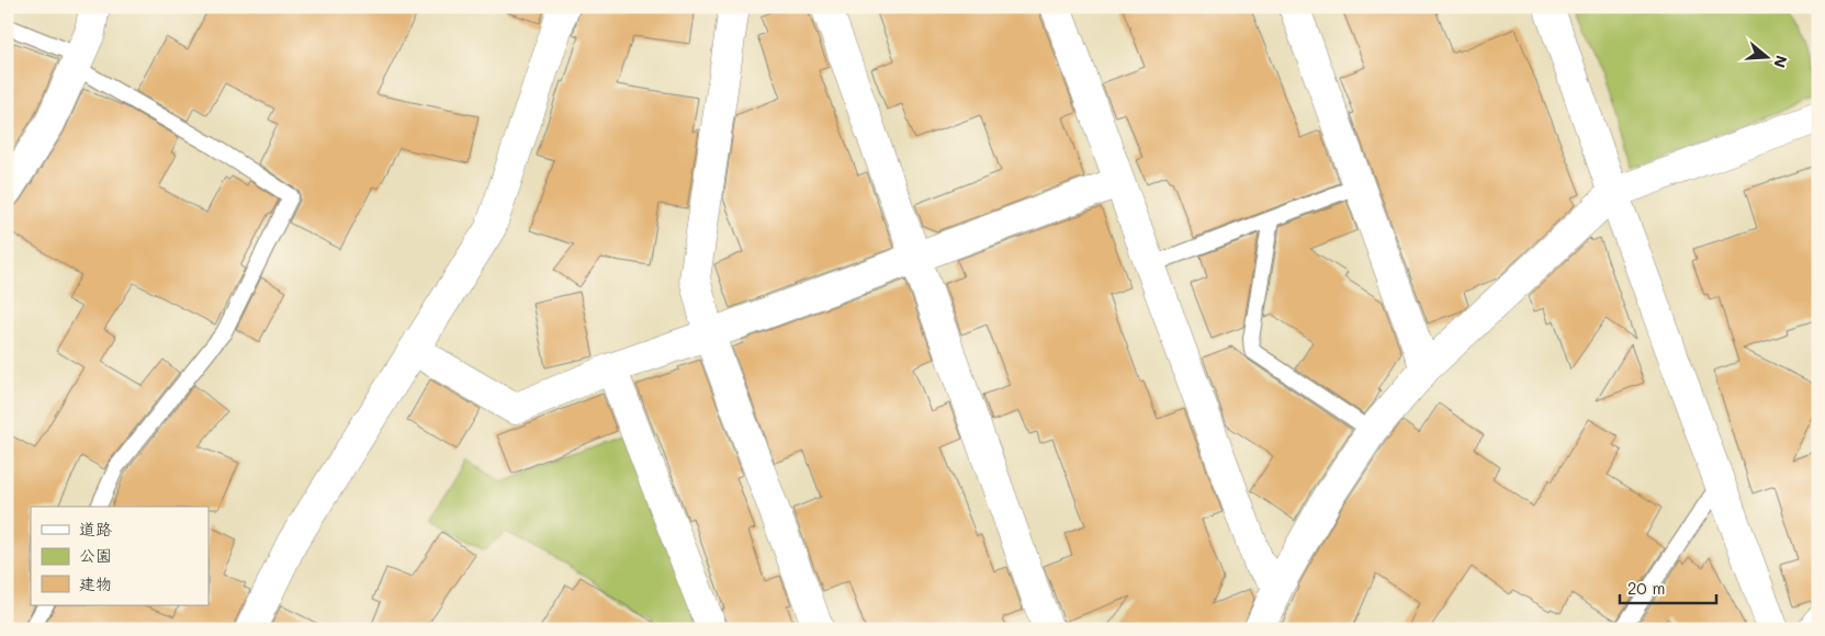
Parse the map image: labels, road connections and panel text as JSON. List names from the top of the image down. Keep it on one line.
{"legend":["道路","公園","建物"],"scale_bar":"20 m","north":"right"}
